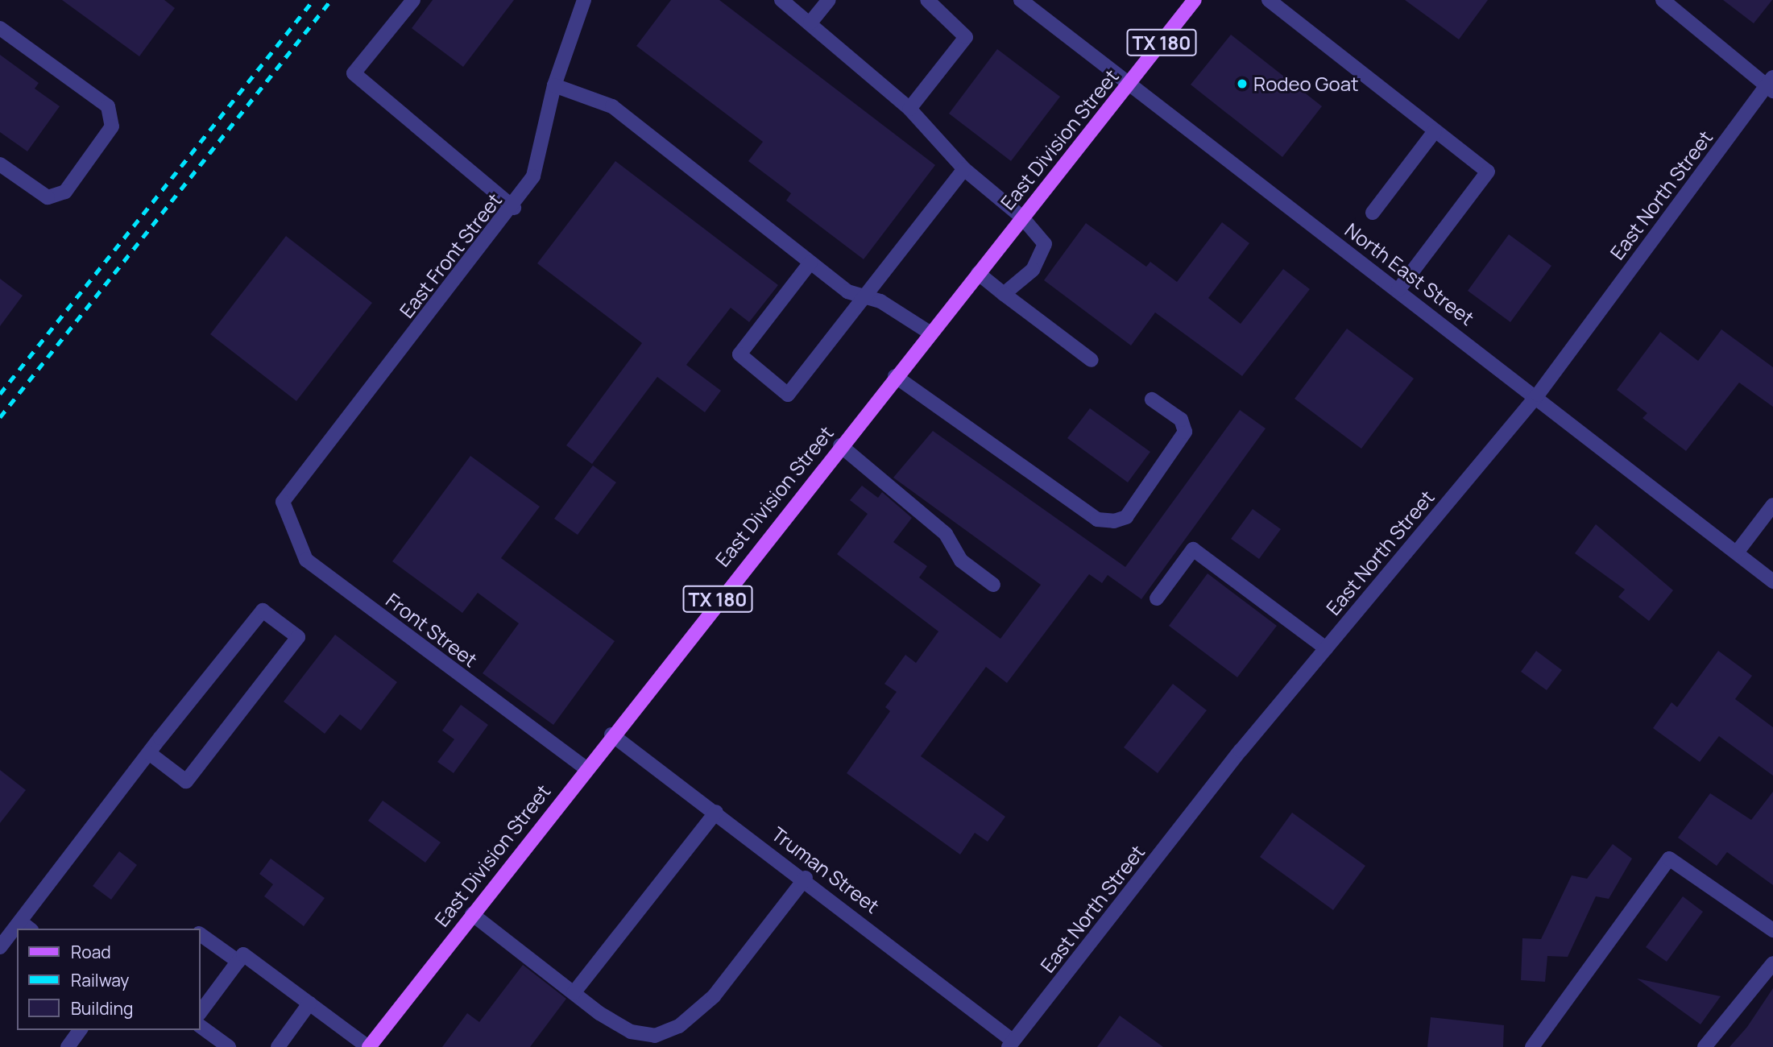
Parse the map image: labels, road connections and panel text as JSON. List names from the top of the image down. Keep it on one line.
{"streets":{"main road":["TX 180","East Division Street"],"street":["East North Street","East Front Street","North East Street","Front Street","Truman Street"]},"crossings":[["East Division Street","North East Street"],["East Division Street","Front Street"],["East Division Street","Truman Street"],["East North Street","North East Street"],["East North Street","Truman Street"],["East Front Street","Front Street"]],"places":["Rodeo Goat"],"legend":["Road","Railway","Building"]}
